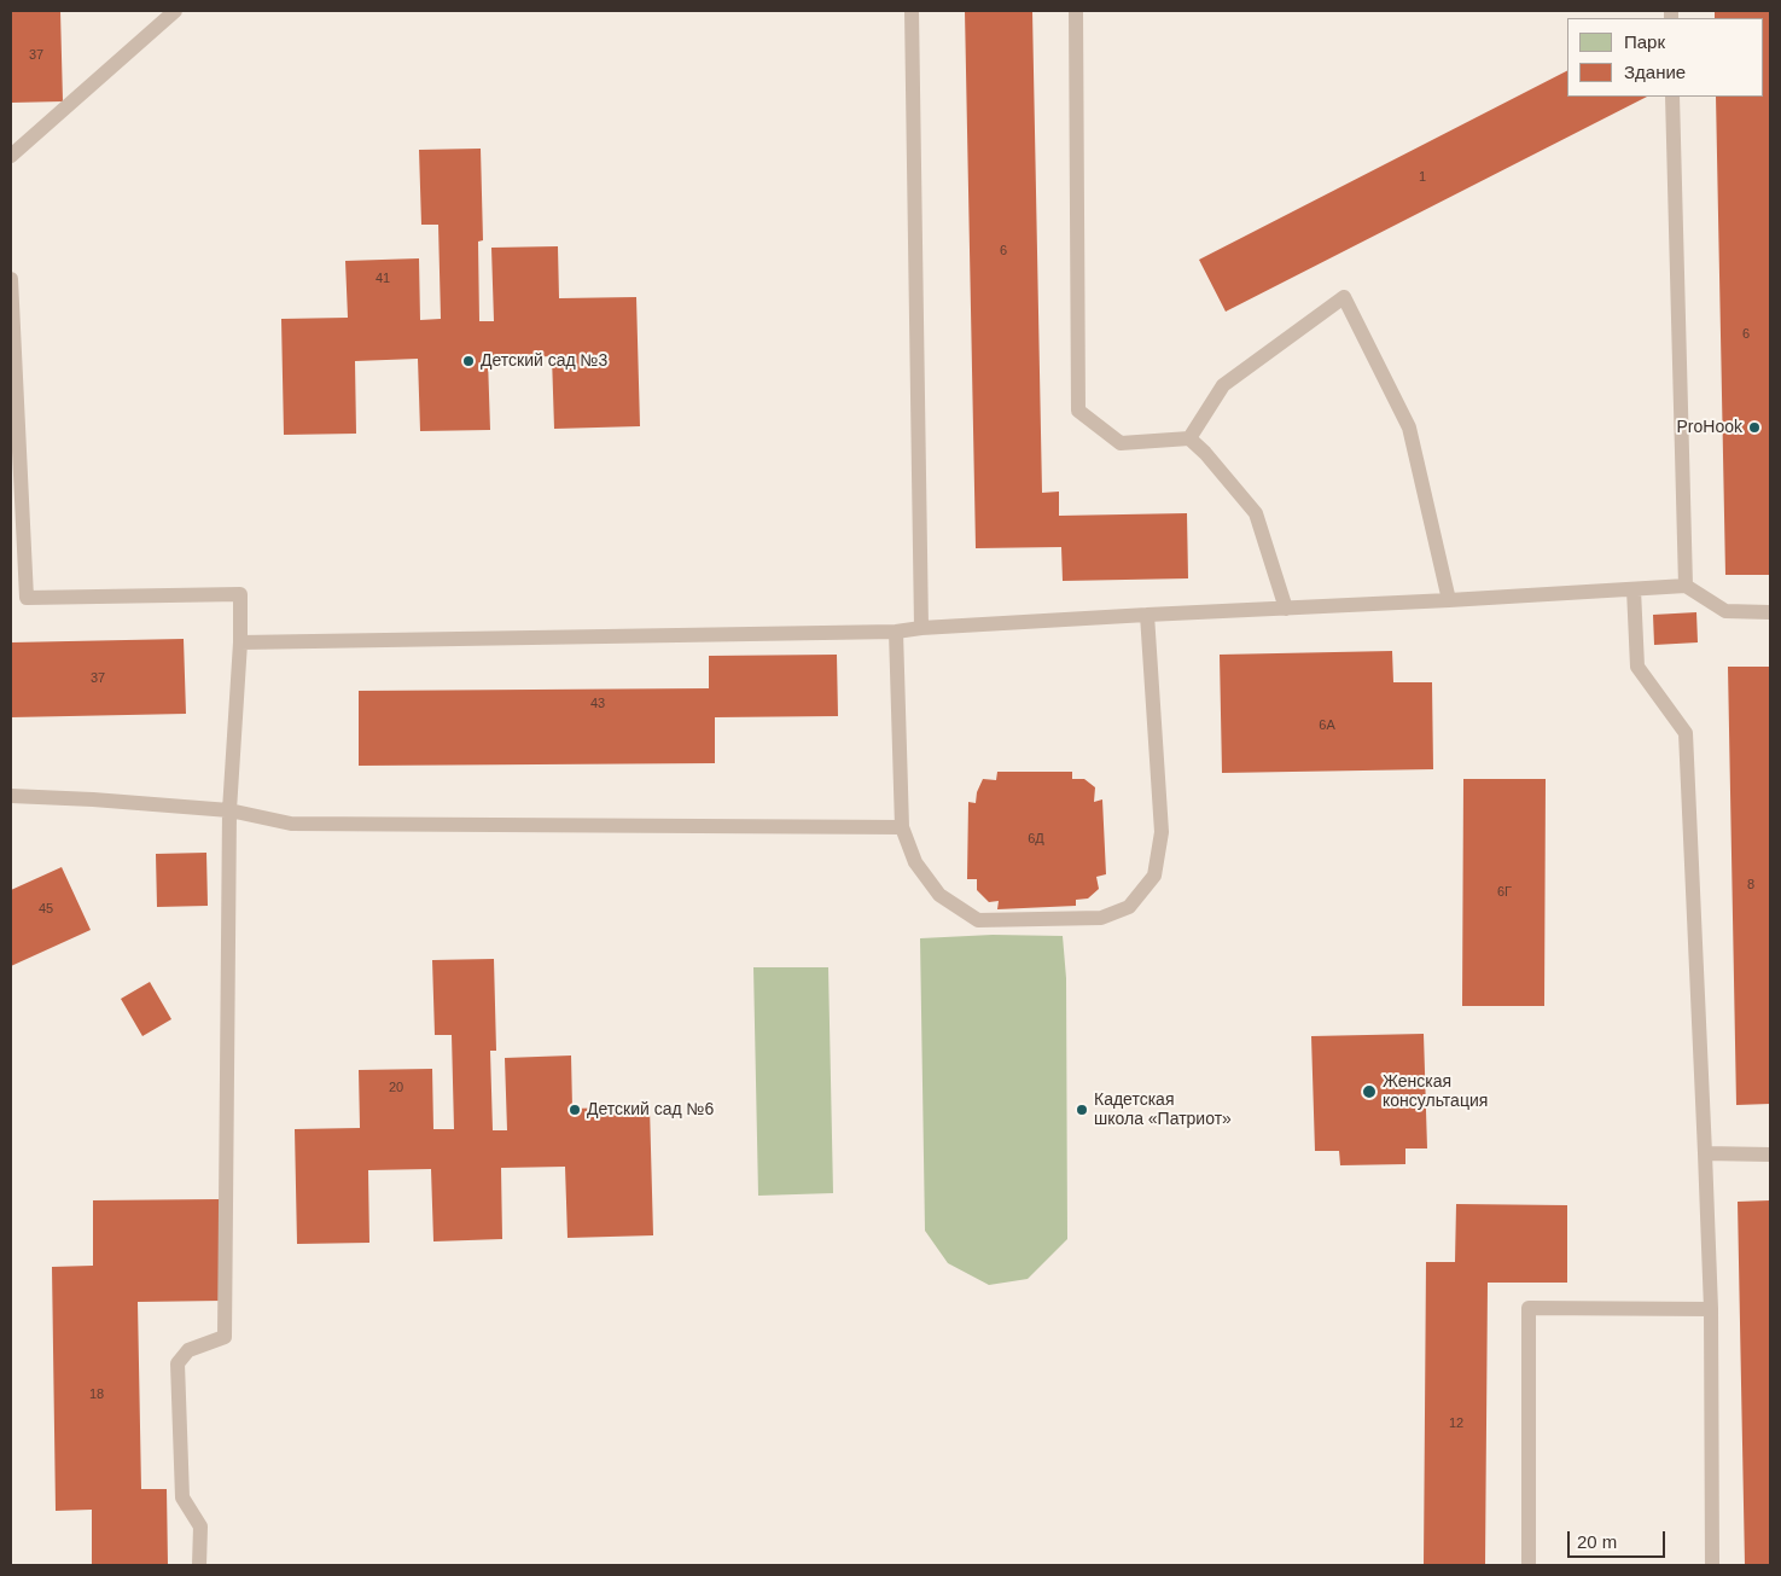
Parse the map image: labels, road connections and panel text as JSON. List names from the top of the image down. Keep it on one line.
{"places":["Детский сад №3","ProHook","Женская консультация","Детский сад №6","Кадетская школа «Патриот»"],"house_numbers":["37","1","6","41","6","37","43","6А","6Д","8","6Г","45","20","18","12"],"legend":["Парк","Здание"],"scale_bar":"20 m"}
